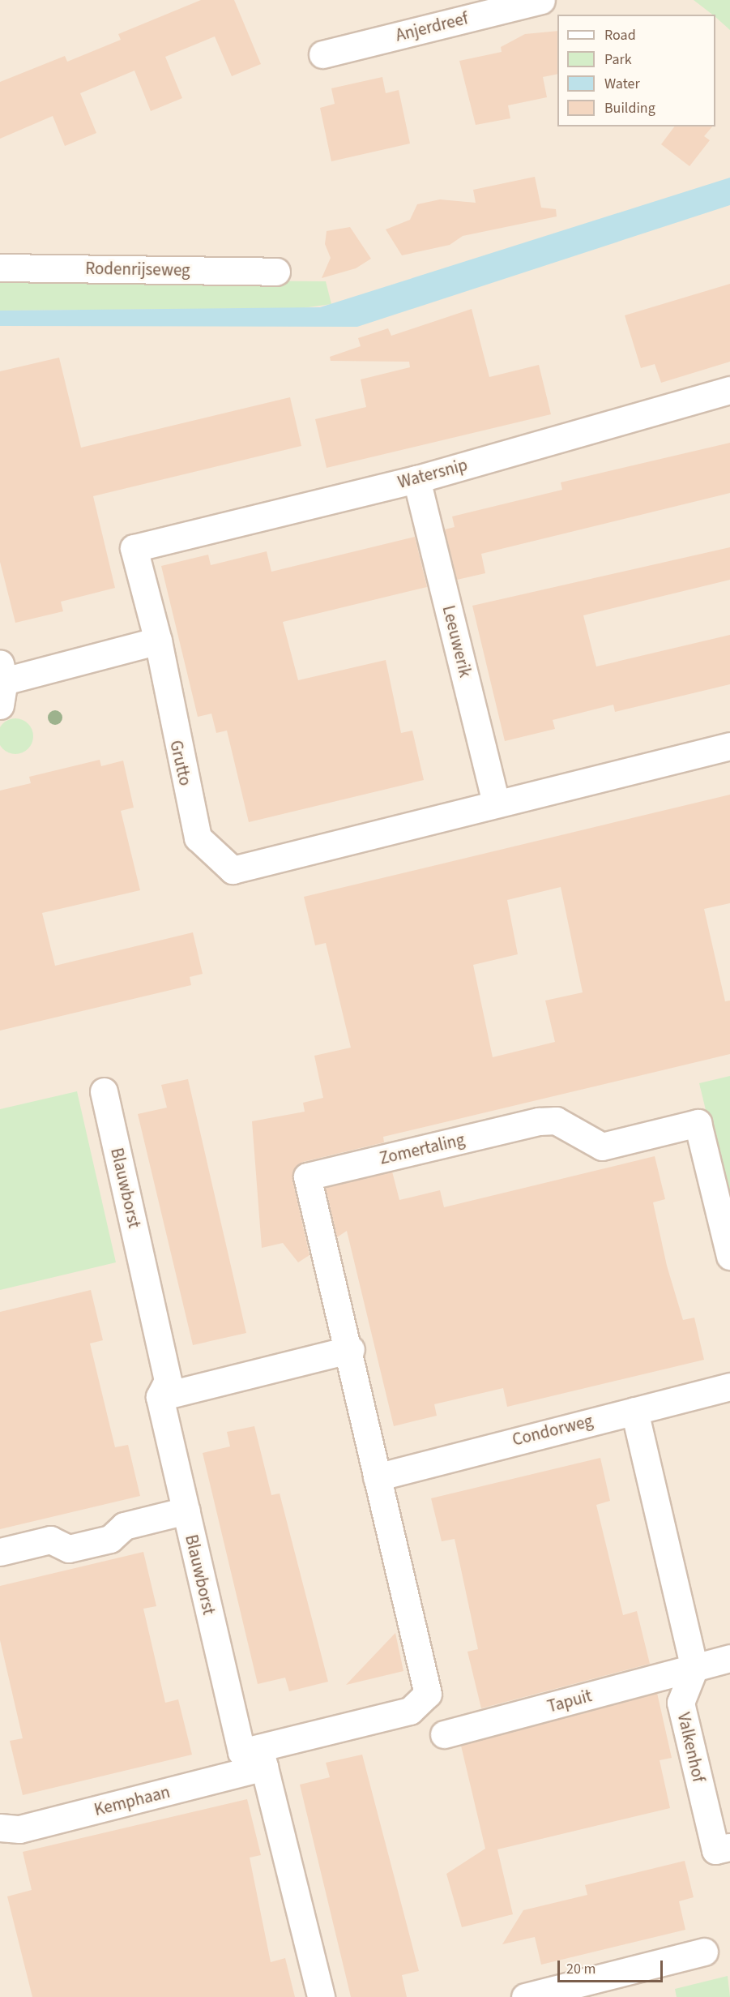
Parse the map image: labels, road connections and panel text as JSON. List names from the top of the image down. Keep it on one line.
{"streets":{"street":["Anjerdreef","Rodenrijseweg","Watersnip","Leeuwerik","Grutto","Zomertaling","Blauwborst","Condorweg","Tapuit","Valkenhof","Kemphaan"]},"crossings":[["Watersnip","Leeuwerik"],["Watersnip","Grutto"],["Leeuwerik","Grutto"],["Zomertaling","Condorweg"],["Zomertaling","Kemphaan"],["Blauwborst","Kemphaan"],["Condorweg","Kemphaan"],["Tapuit","Valkenhof"]],"legend":["Road","Park","Water","Building"],"scale_bar":"20 m"}
